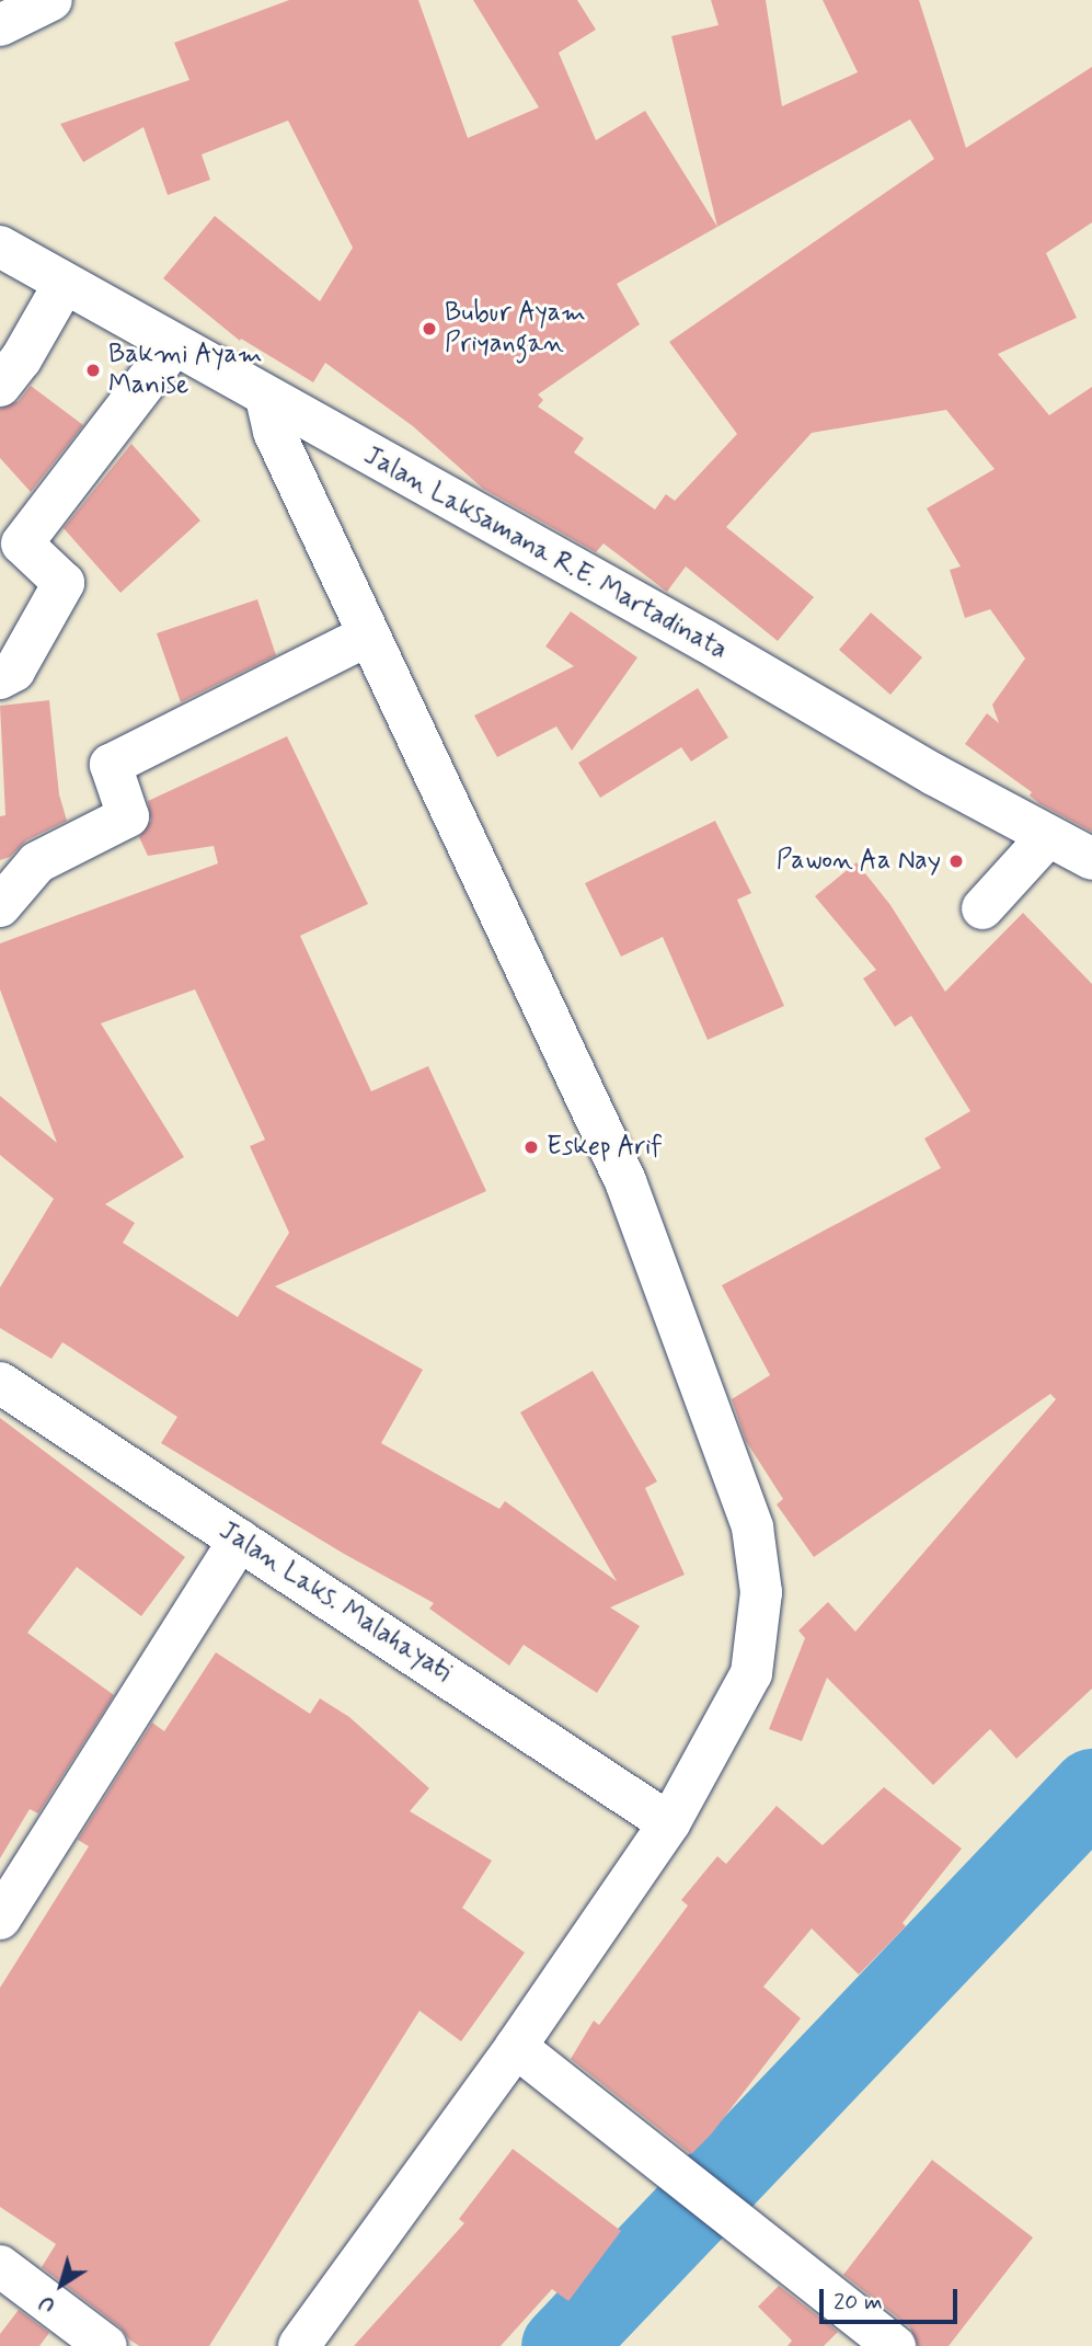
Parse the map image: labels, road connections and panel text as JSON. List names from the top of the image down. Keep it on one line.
{"streets":{"street":["Jalan Laksamana R.E. Martadinata","Jalan Laks. Malahayati"]},"places":["Bubur Ayam Priyangan","Bakmi Ayam Manise","Pawon Aa Nay","Eskep Arif"],"scale_bar":"20 m","north":"bottom left"}
